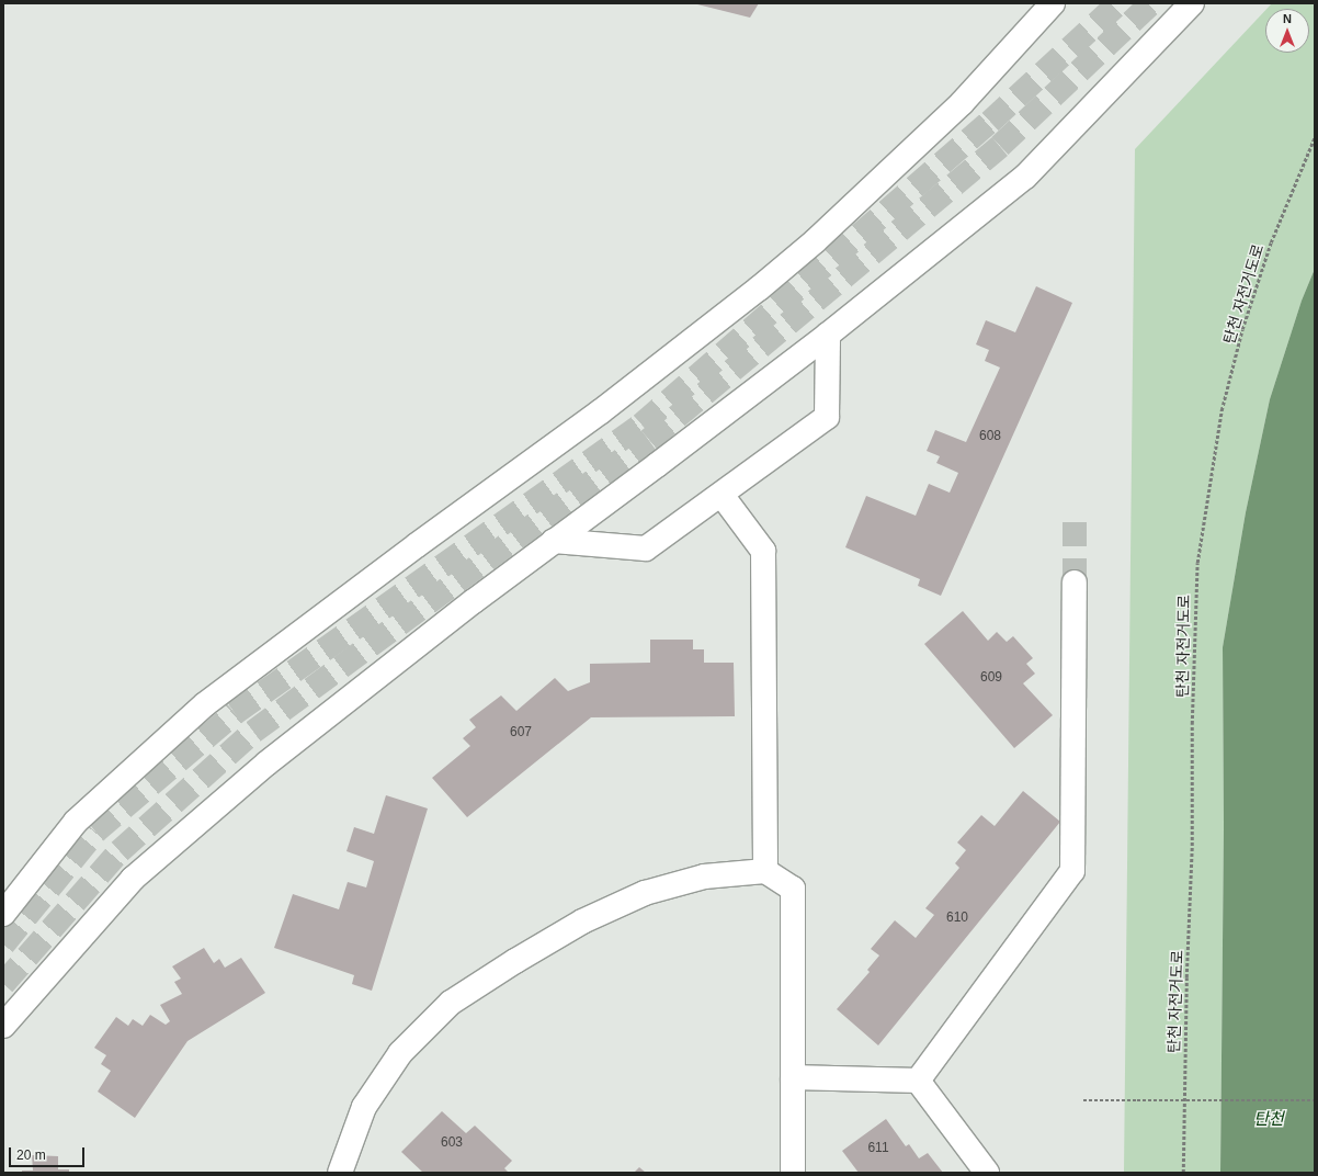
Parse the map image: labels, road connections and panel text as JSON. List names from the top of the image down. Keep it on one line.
{"streets":{"path":["탄천 자전거도로"]},"water":["탄천"],"house_numbers":["608","609","607","610","603","611"],"scale_bar":"20 m","north":"top"}
